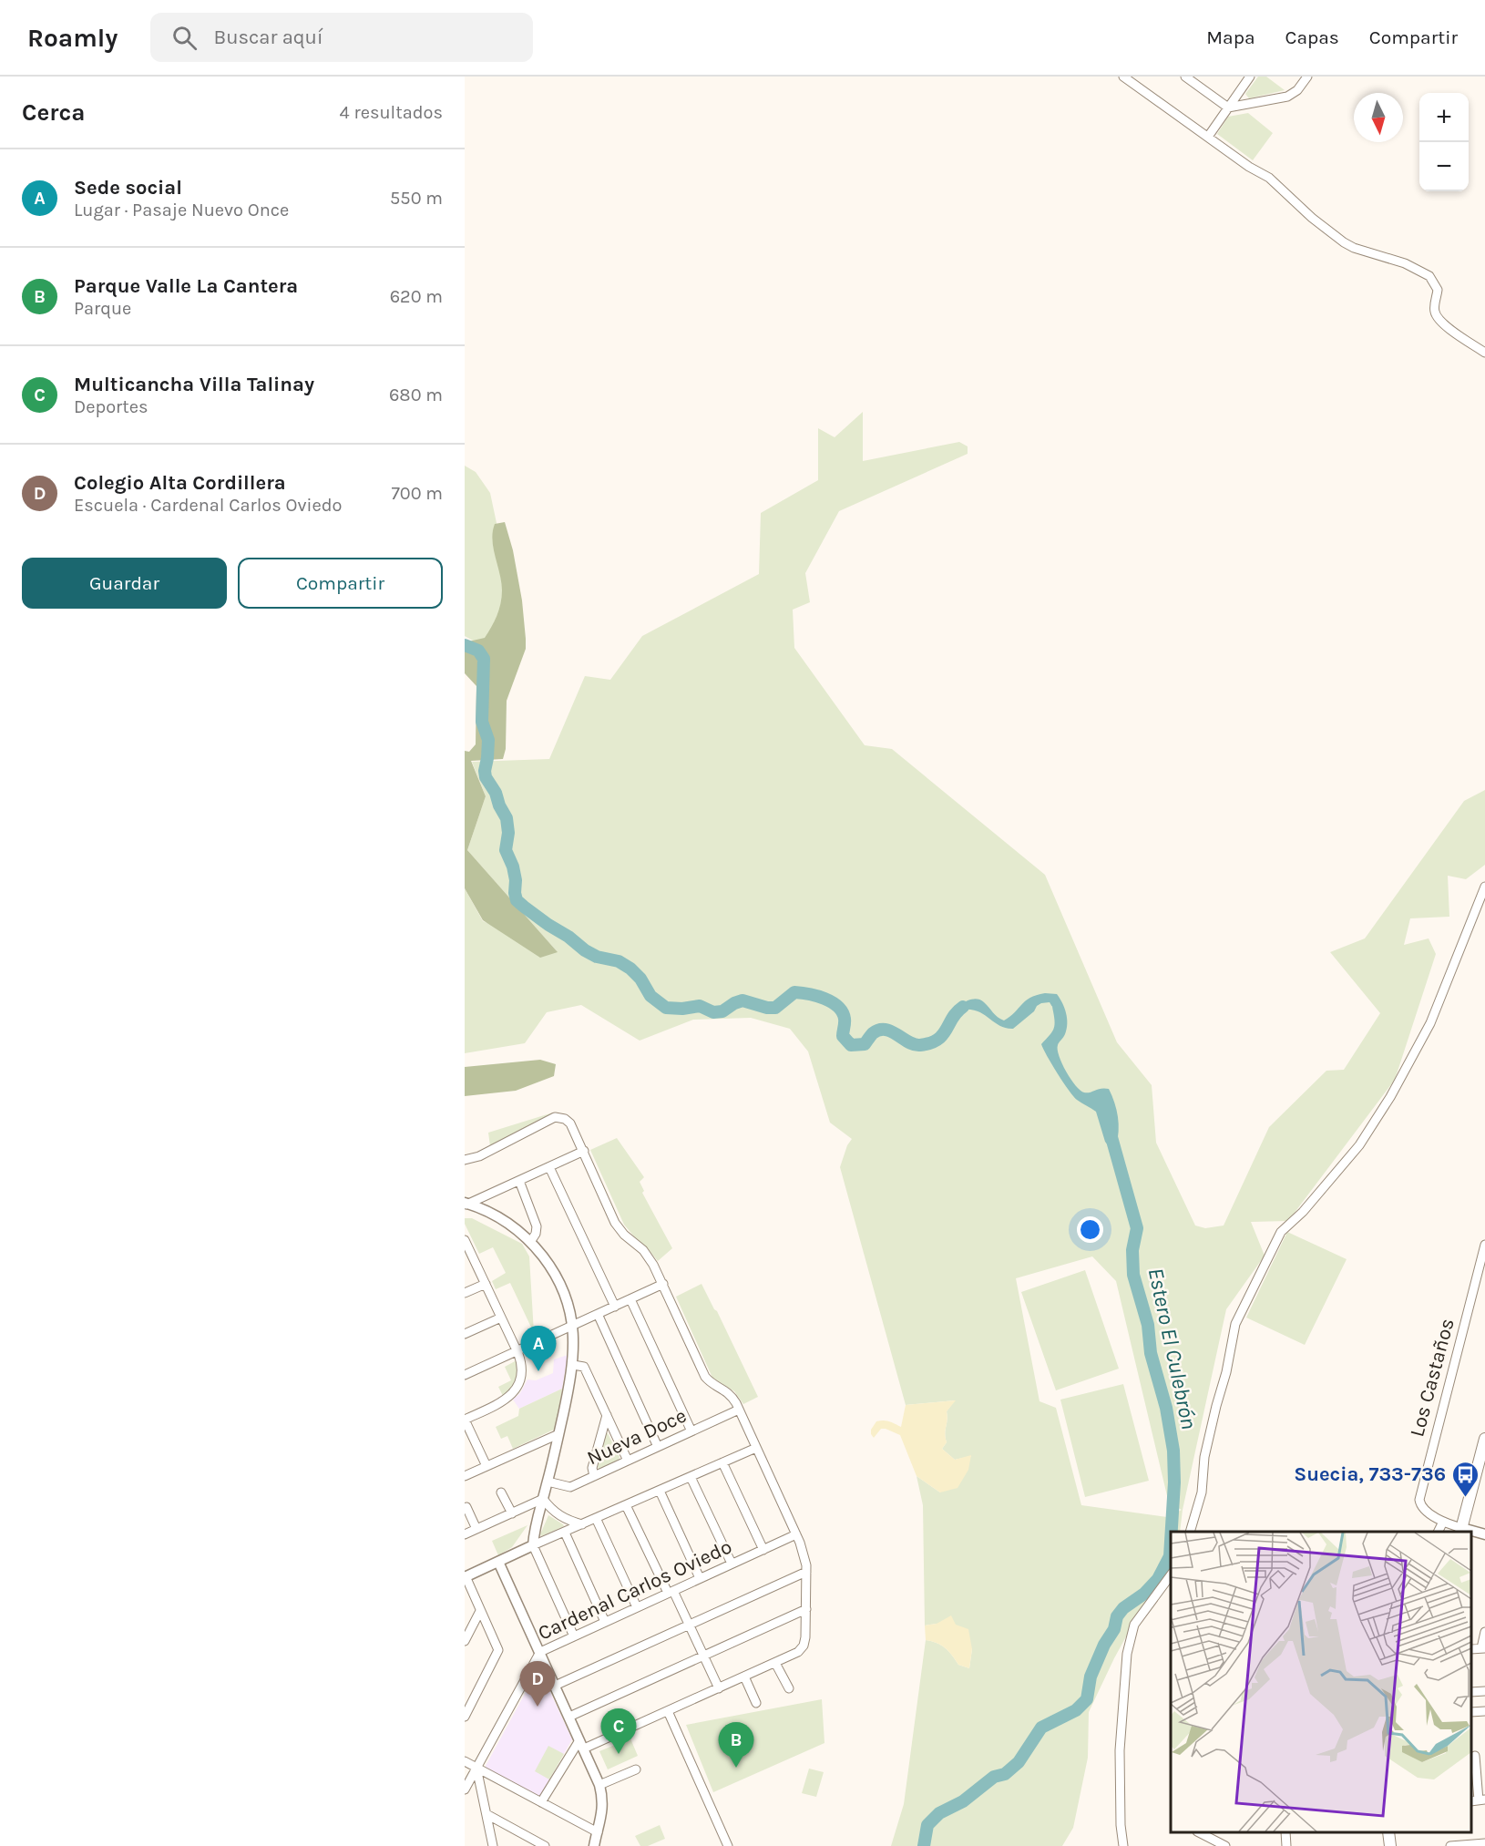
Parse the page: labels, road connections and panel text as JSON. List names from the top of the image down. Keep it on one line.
{"streets":{"street":["Los Castaños","Nueva Doce","Cardenal Carlos Oviedo"]},"water":["Estero El Culebrón"],"places":{"bus stop":["Suecia, 733-736"]},"north":"bottom","page":{"header":"Roamly","search":"Buscar aquí","nav":["Mapa","Capas","Compartir"],"heading":["Cerca","4 resultados"],"map_buttons":["+","−"],"list":[{"mark":"A","name":"Sede social","note":"Lugar · Pasaje Nuevo Once","value":"550 m"},{"mark":"B","name":"Parque Valle La Cantera","note":"Parque","value":"620 m"},{"mark":"C","name":"Multicancha Villa Talinay","note":"Deportes","value":"680 m"},{"mark":"D","name":"Colegio Alta Cordillera","note":"Escuela · Cardenal Carlos Oviedo","value":"700 m"}],"buttons":["Guardar","Compartir"],"pins":["A","D","C","B"]}}
